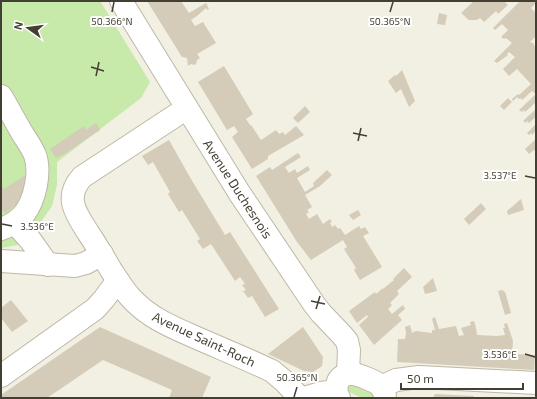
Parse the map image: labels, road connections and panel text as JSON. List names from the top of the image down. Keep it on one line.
{"streets":{"street":["Avenue Duchesnois","Avenue Saint-Roch"]},"crossings":[["Avenue Duchesnois","Avenue Saint-Roch"]],"scale_bar":"50 m","north":"left","coordinates":["50.366°N","50.365°N","3.537°E","3.536°E"]}
